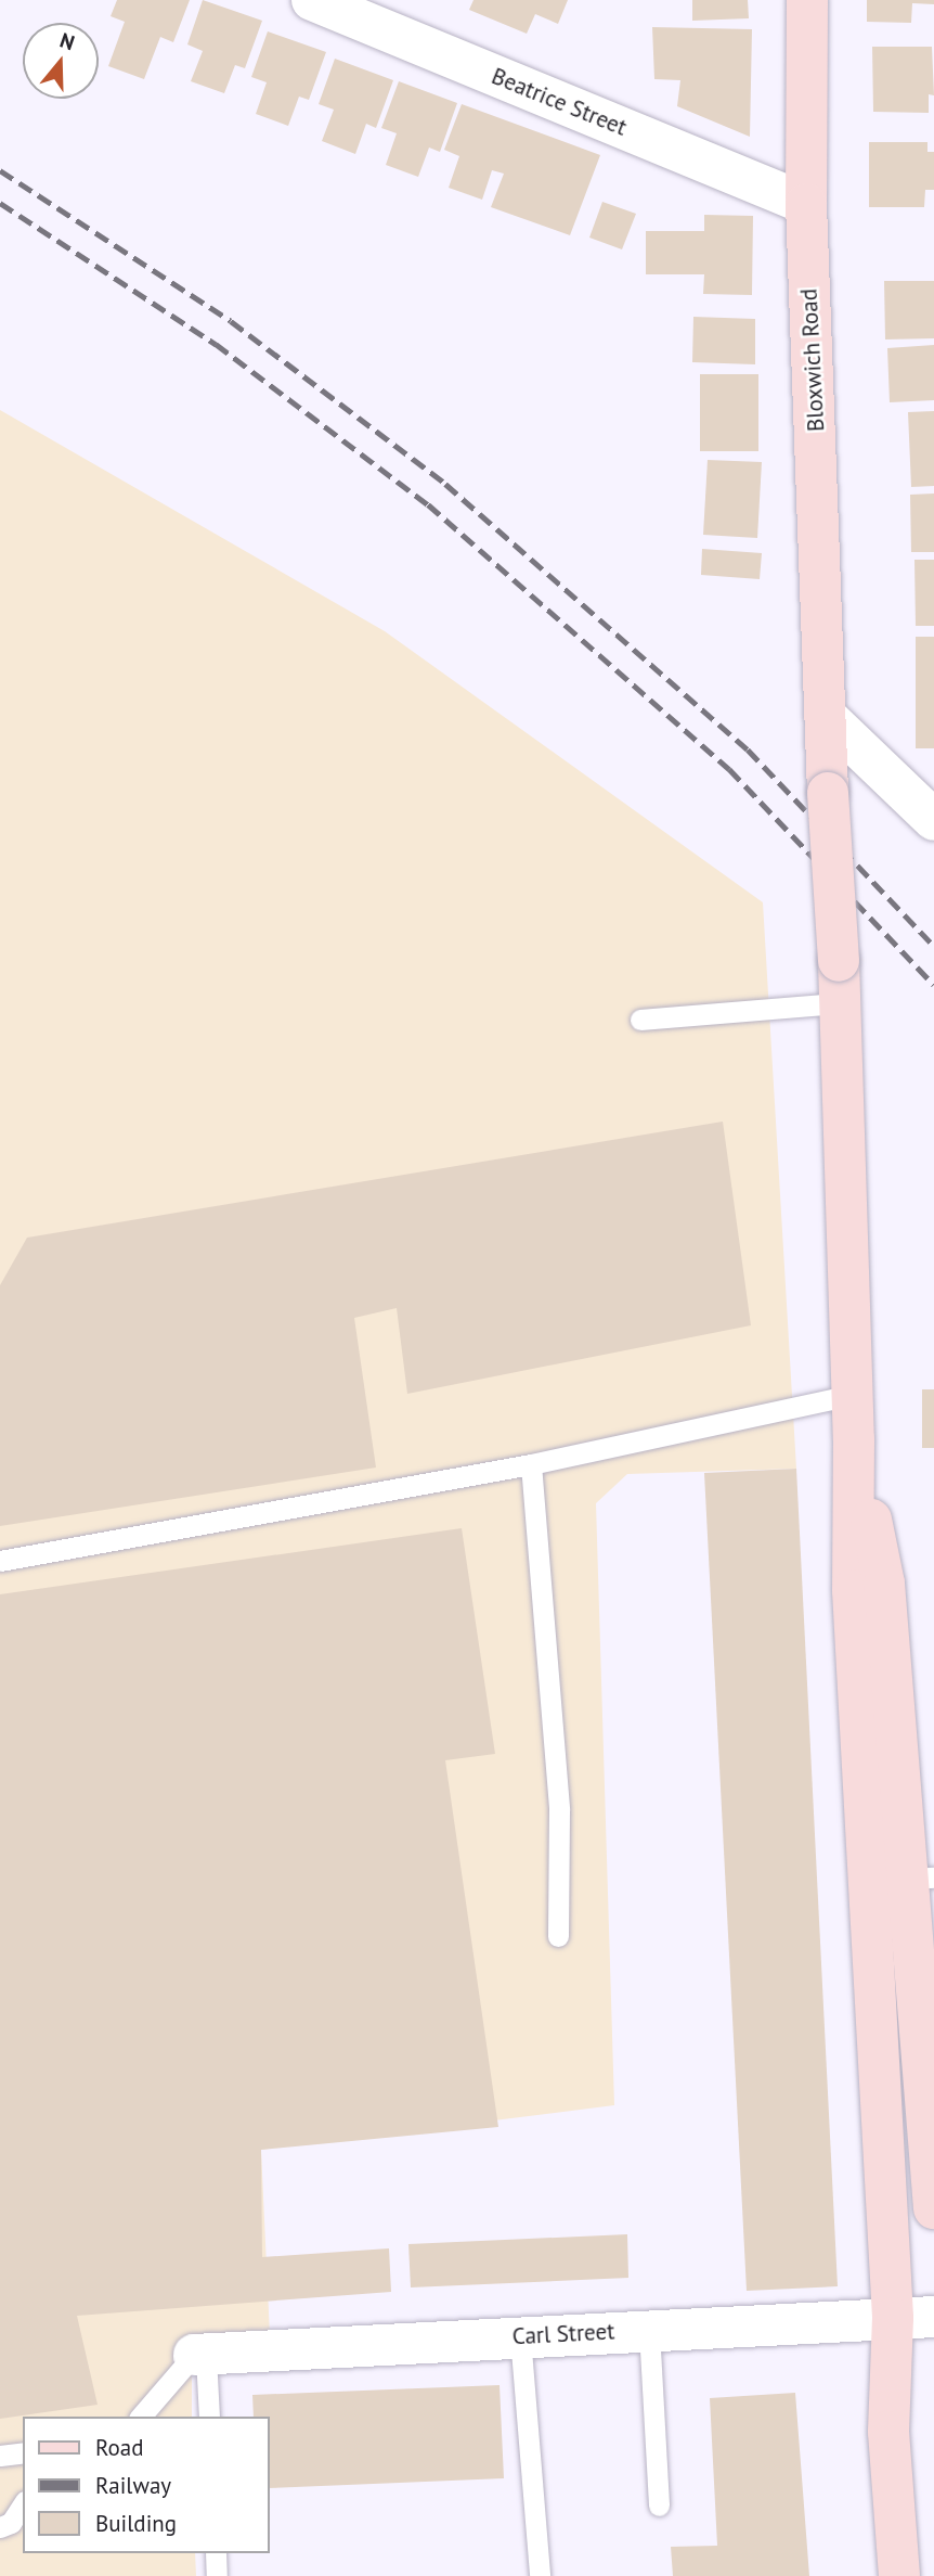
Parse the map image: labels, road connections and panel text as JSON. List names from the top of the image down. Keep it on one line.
{"streets":{"main road":["Bloxwich Road"],"street":["Beatrice Street","Carl Street"]},"crossings":[["Beatrice Street","Bloxwich Road"]],"legend":["Road","Railway","Building"],"north":"top"}
